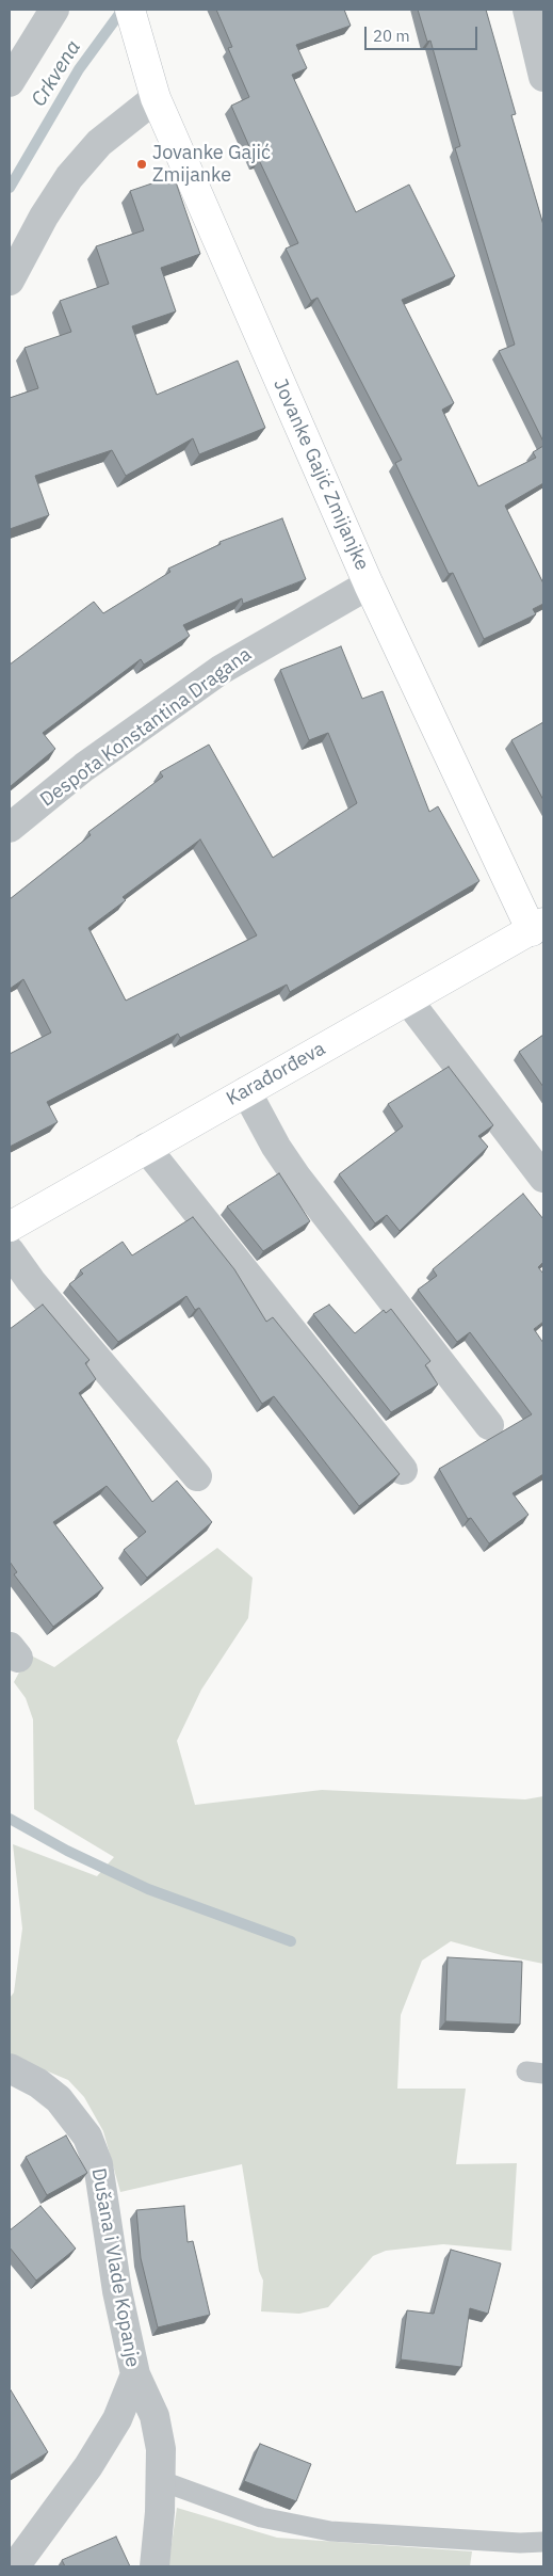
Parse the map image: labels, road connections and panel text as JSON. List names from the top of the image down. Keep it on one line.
{"streets":{"street":["Jovanke Gajić Zmijanjke","Despota Konstantina Dragana","Karađorđeva","Dušana i Vlade Kopanje"]},"crossings":[["Jovanke Gajić Zmijanjke","Despota Konstantina Dragana"],["Jovanke Gajić Zmijanjke","Karađorđeva"]],"water":["Crkvena"],"places":["Jovanke Gajić Zmijanke"],"scale_bar":"20 m"}
